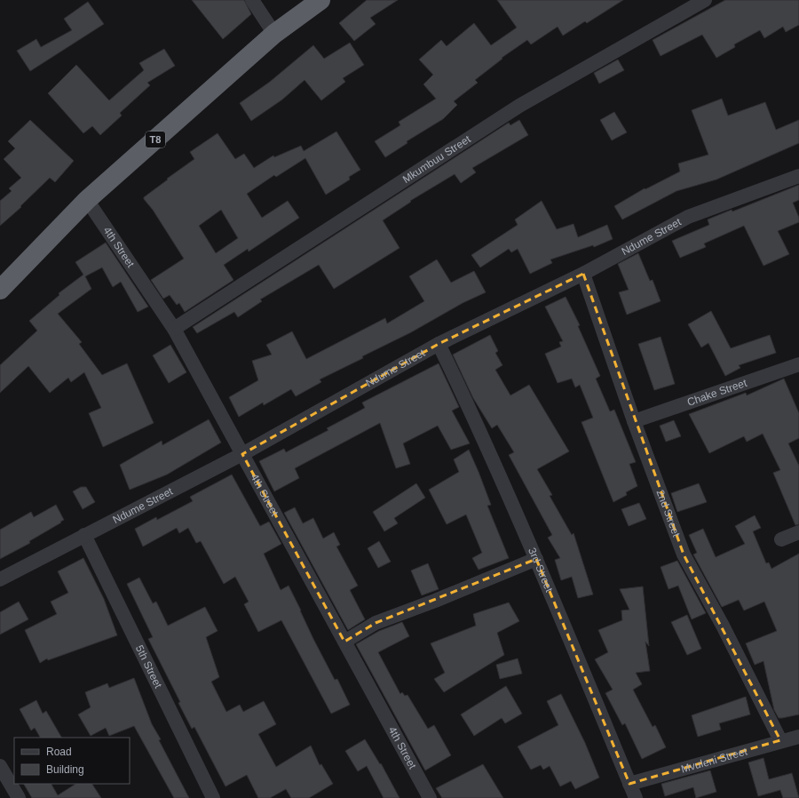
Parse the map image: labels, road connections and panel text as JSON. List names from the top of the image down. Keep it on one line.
{"streets":{"highway":["T8"],"street":["Mkumbuu Street","Ndume Street","4th Street","Chake Street","2nd Street","3rd Street","5th Street","Mvuleni Street"]},"crossings":[["T8","4th Street"],["Mkumbuu Street","4th Street"],["Ndume Street","4th Street"],["Ndume Street","2nd Street"],["Ndume Street","3rd Street"],["Ndume Street","5th Street"],["Chake Street","2nd Street"],["2nd Street","Mvuleni Street"],["3rd Street","Mvuleni Street"]],"legend":["Road","Building"]}
